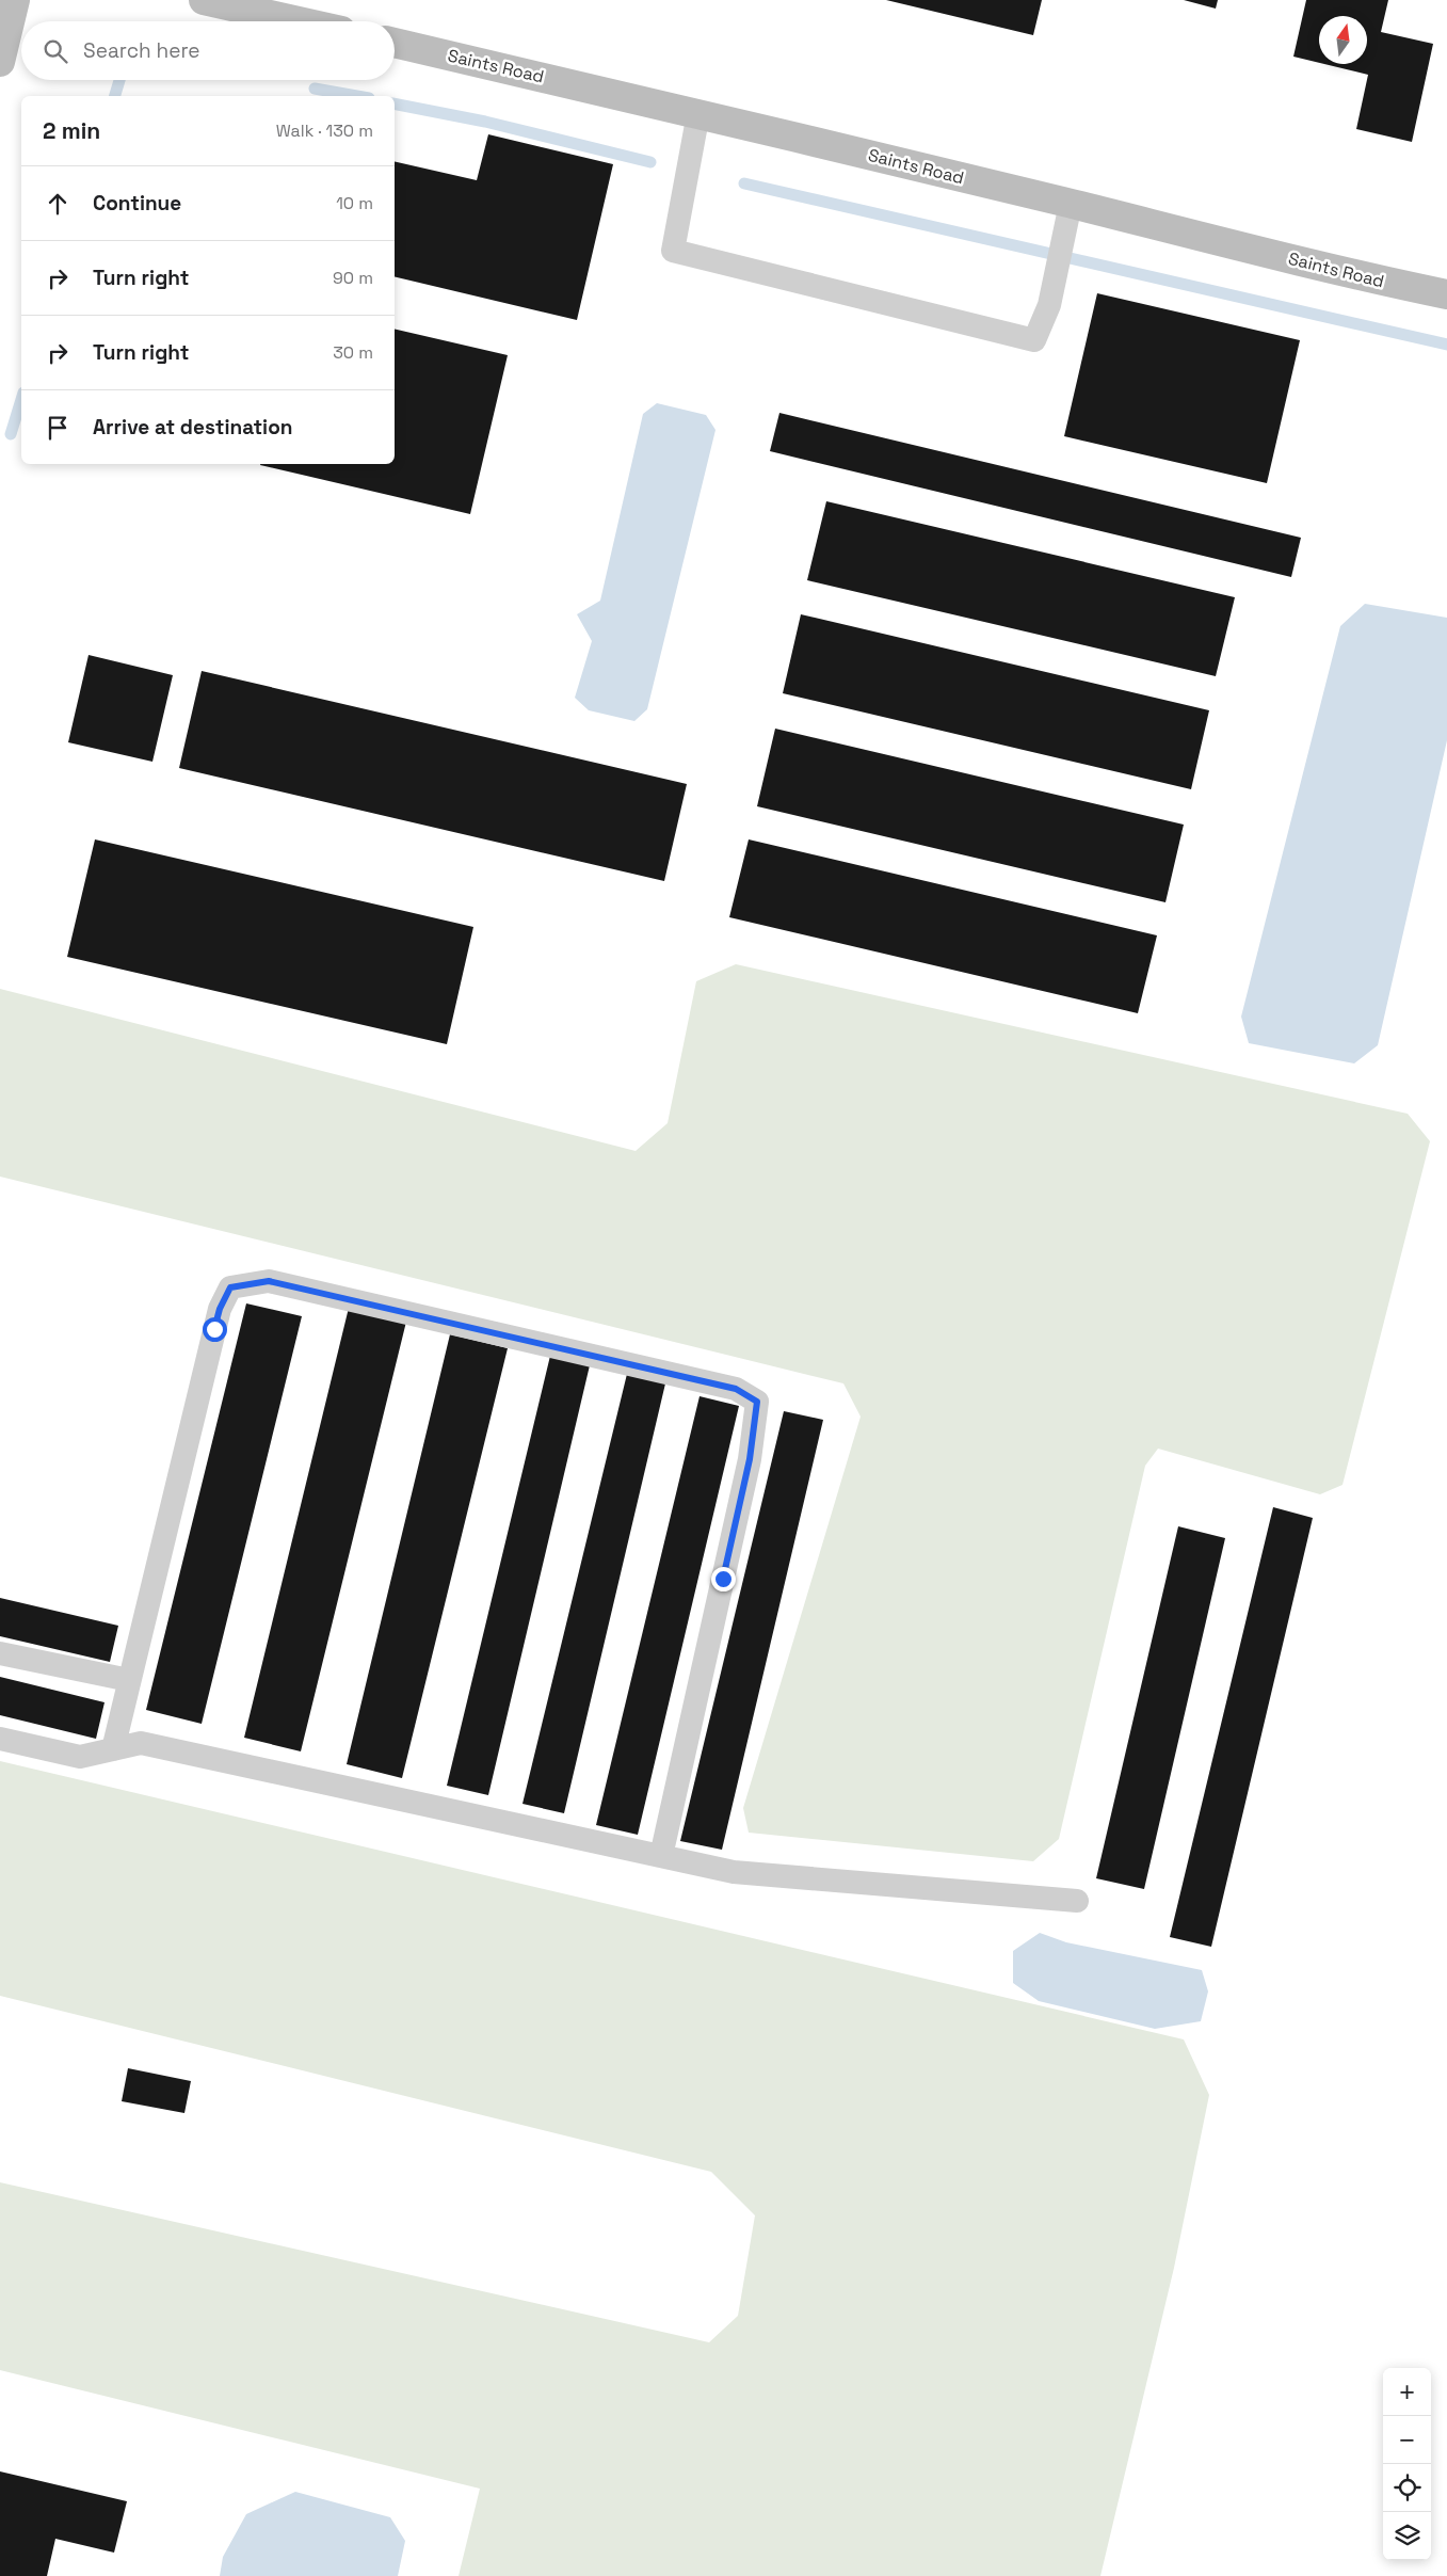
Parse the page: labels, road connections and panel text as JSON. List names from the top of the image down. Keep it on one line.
{"streets":{"street":["Saints Road"]},"north":"top","page":{"search":"Search here","heading":["2 min","Walk · 130 m"],"list":[["Continue","10 m"],["Turn right","90 m"],["Turn right","30 m"],"Arrive at destination"],"map_buttons":["+","−"]}}
